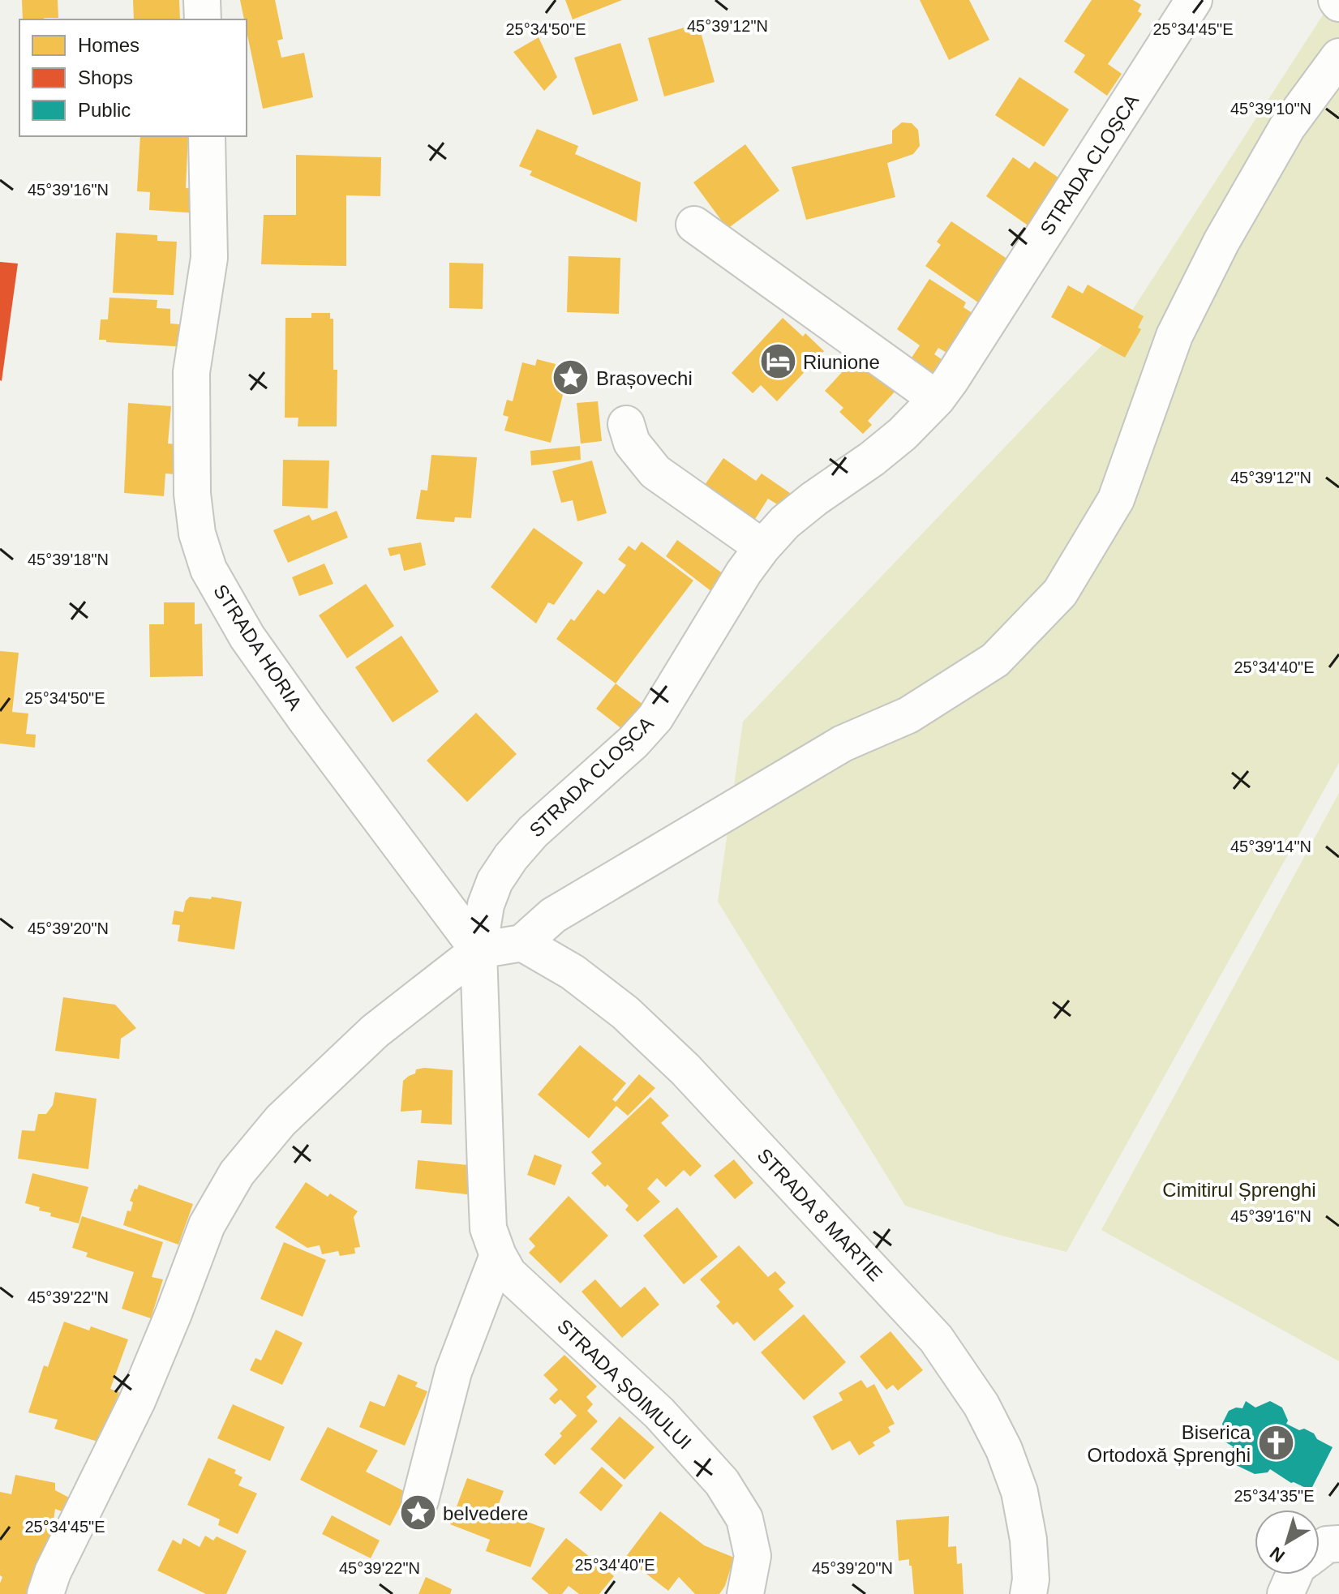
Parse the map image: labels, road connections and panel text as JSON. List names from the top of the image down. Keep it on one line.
{"streets":{"street":["STRADA CLOȘCA","STRADA HORIA","STRADA 8 MARTIE","STRADA ȘOIMULUI"]},"crossings":[["STRADA CLOȘCA","STRADA HORIA"],["STRADA CLOȘCA","STRADA ȘOIMULUI"],["STRADA HORIA","STRADA ȘOIMULUI"]],"parks":["Cimitirul Șprenghi"],"places":{"hotel":["Riunione"],"place":["Brașovechi","belvedere"],"church":["Biserica Ortodoxă Șprenghi"]},"legend":["Homes","Shops","Public"],"north":"bottom left","coordinates":["45°39'12\"N","25°34'50\"E","25°34'45\"E","45°39'10\"N","45°39'16\"N","45°39'18\"N","25°34'40\"E","45°39'14\"N","45°39'20\"N","45°39'22\"N","25°34'35\"E"]}
